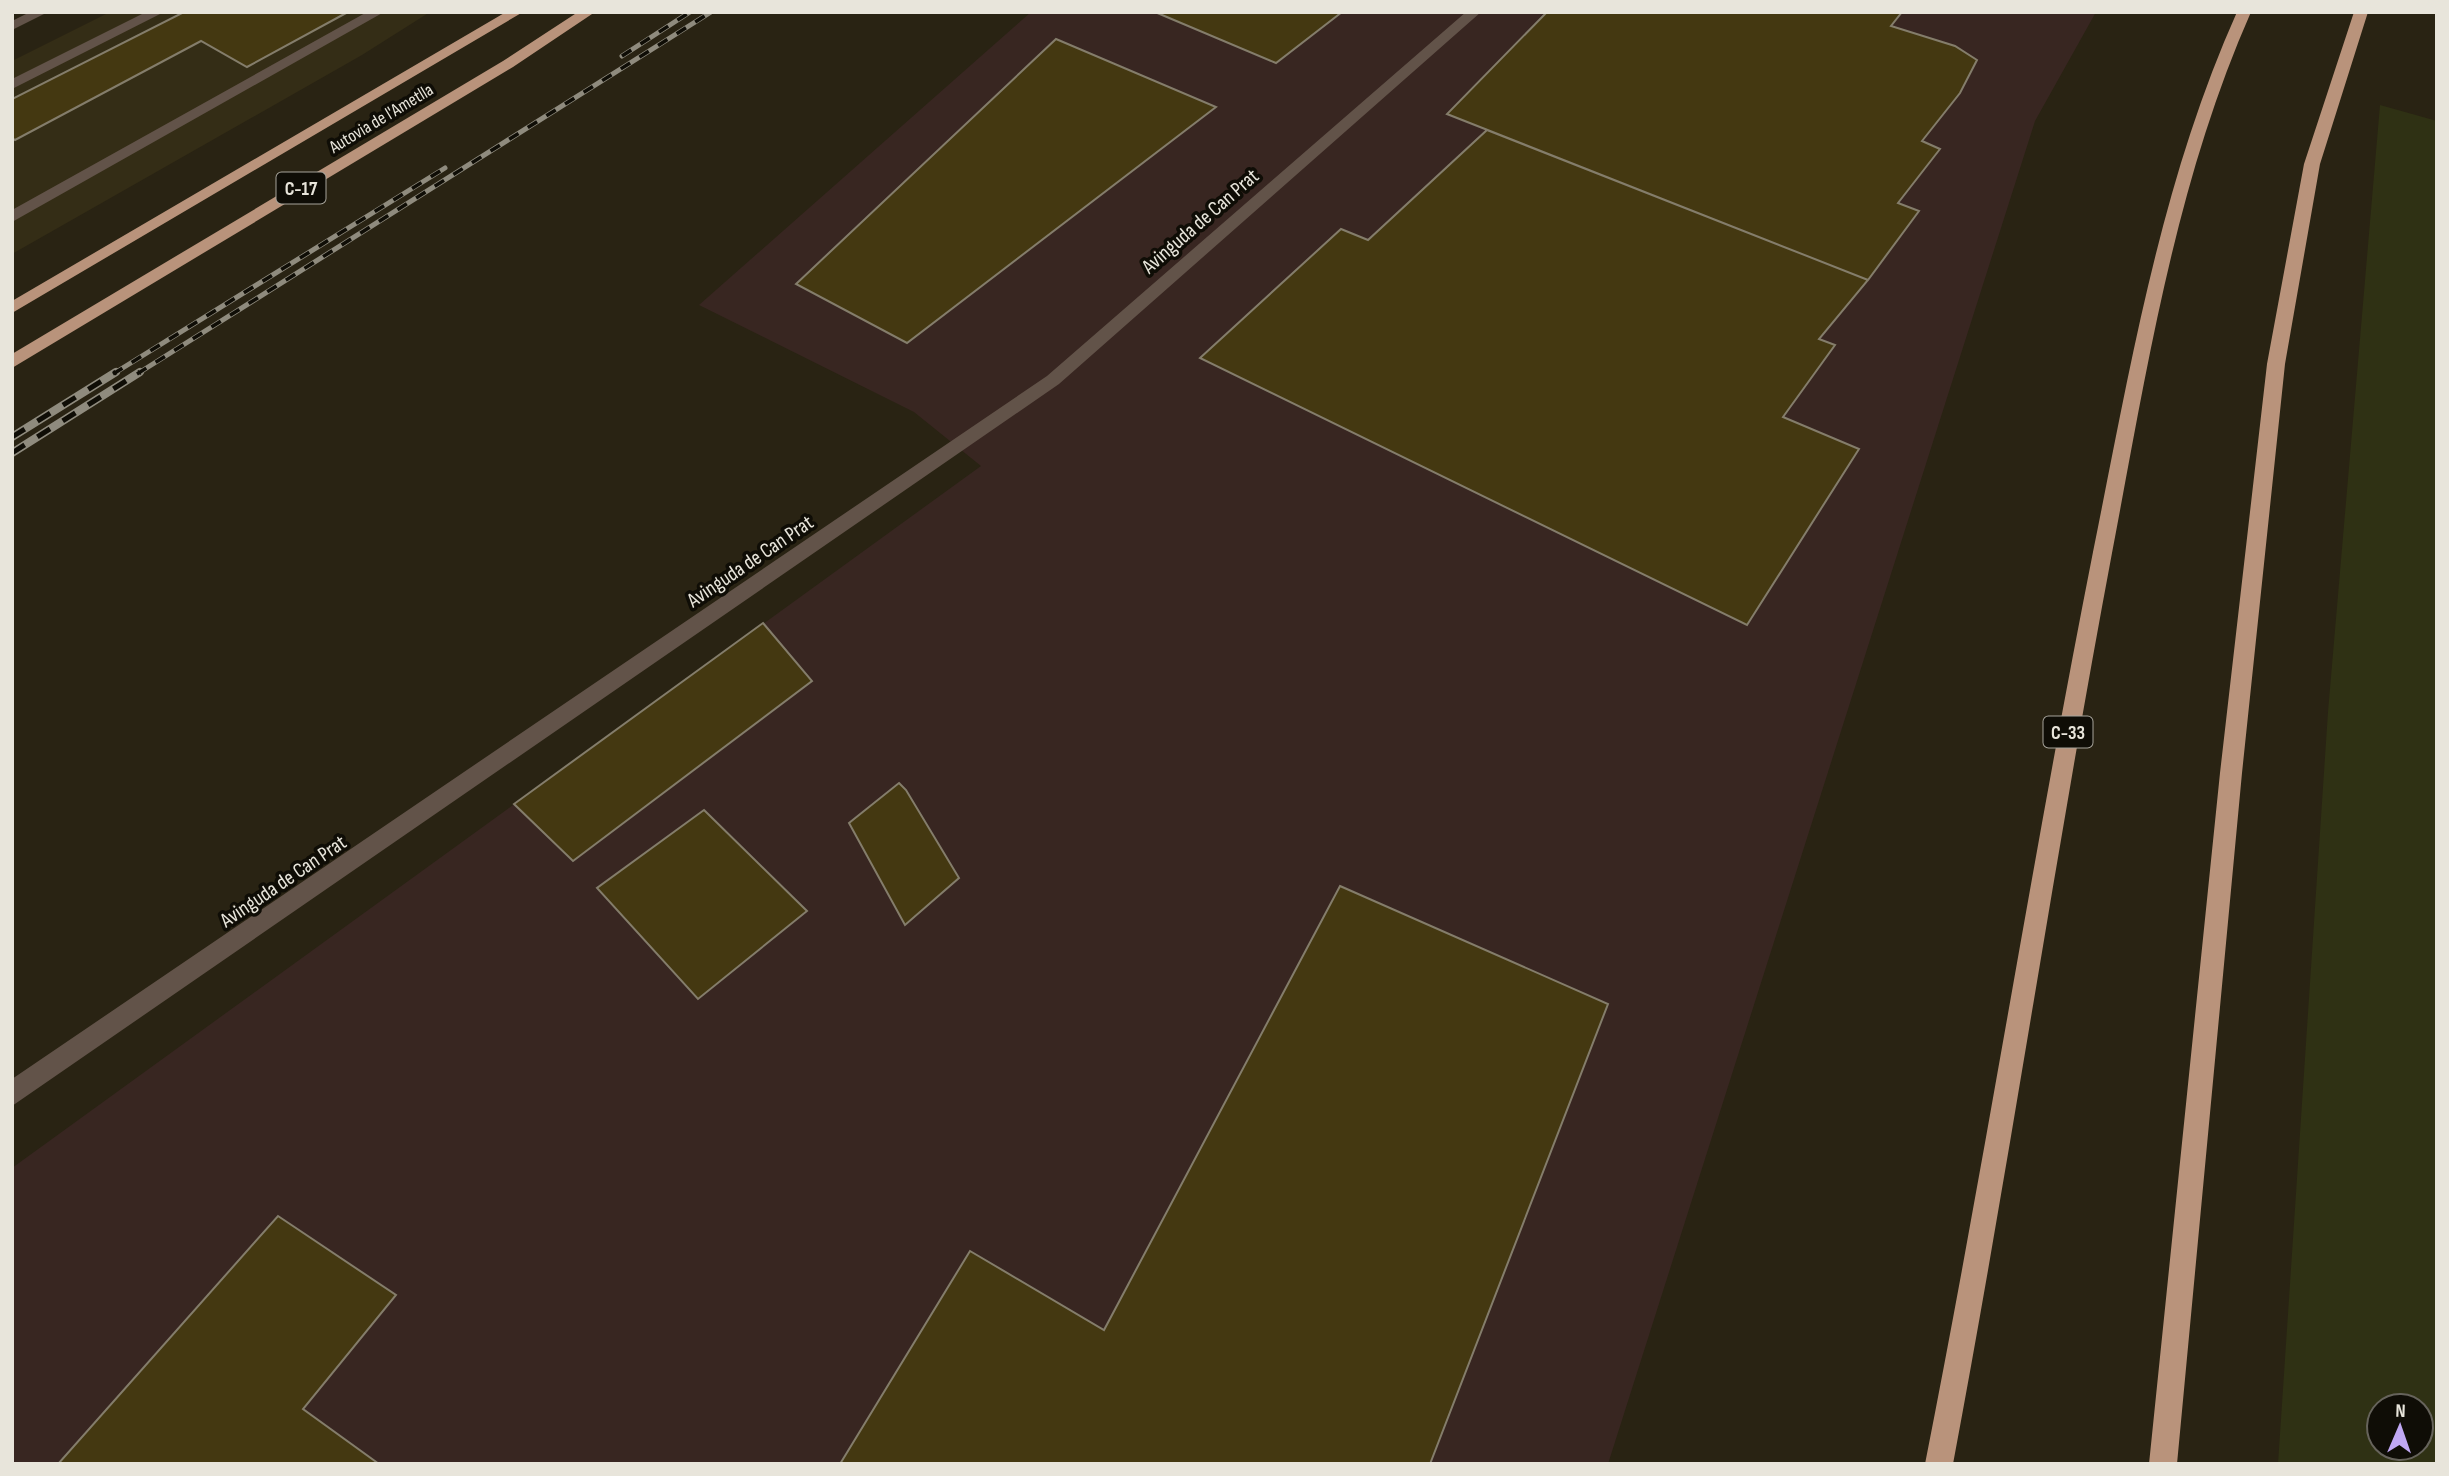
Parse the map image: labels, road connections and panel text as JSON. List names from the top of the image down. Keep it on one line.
{"streets":{"highway":["Autovia de l'Ametlla","C-17","C-33"],"street":["Avinguda de Can Prat"]},"north":"top"}
